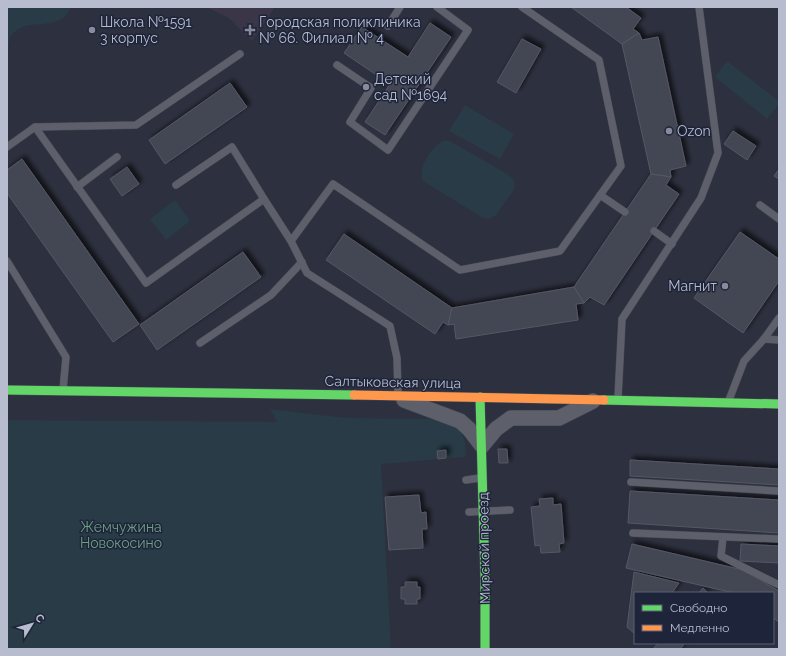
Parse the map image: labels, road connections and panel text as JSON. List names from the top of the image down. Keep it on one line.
{"streets":{"street":["Салтыковская улица","Мирской проезд"]},"crossings":[["Салтыковская улица","Мирской проезд"]],"parks":["Жемчужина Новокосино"],"places":{"other":["Школа №1591 3 корпус","Детский сад №1694","Ozon","Магнит"],"health":["Городская поликлиника № 66. Филиал № 4"]},"legend":["Свободно","Медленно"],"north":"top right"}
